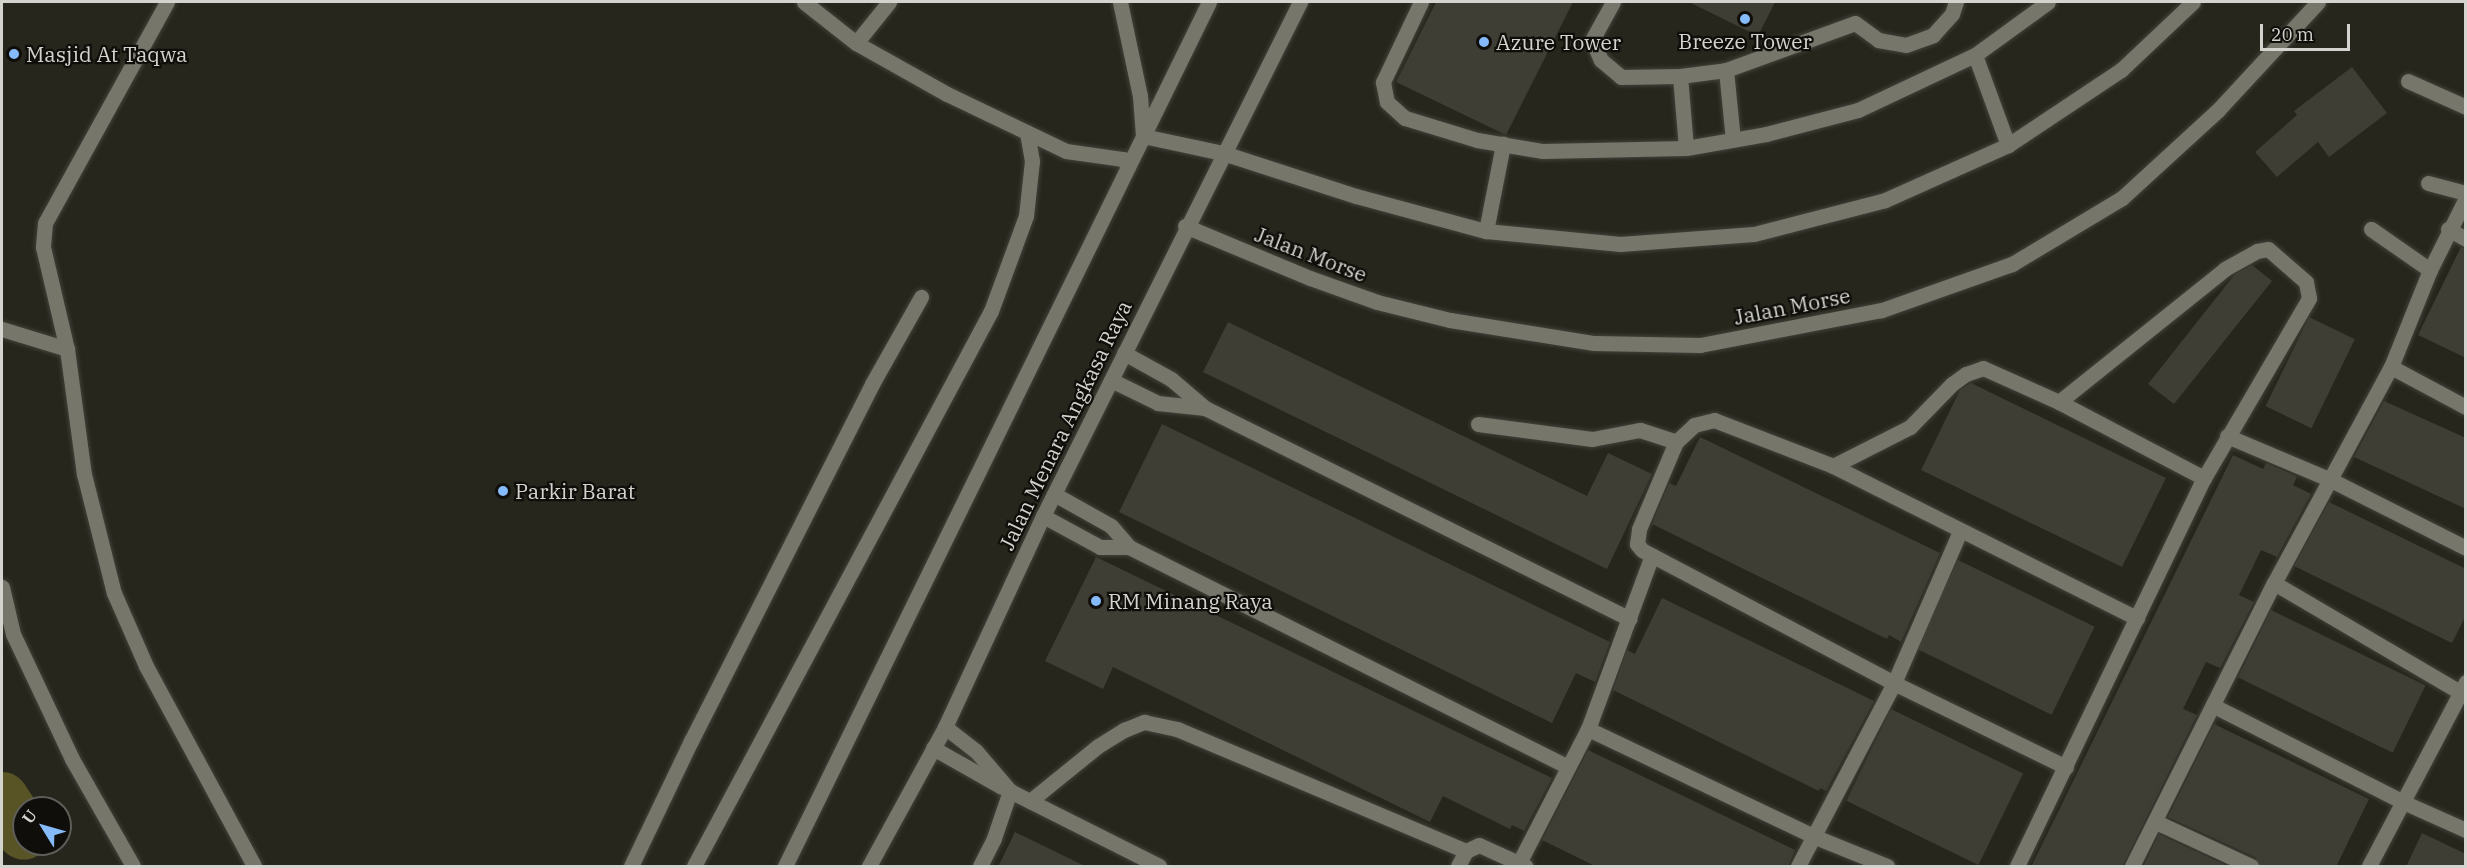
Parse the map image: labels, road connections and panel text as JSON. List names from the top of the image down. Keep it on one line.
{"streets":{"street":["Jalan Morse","Jalan Menara Angkasa Raya"]},"crossings":[["Jalan Morse","Jalan Menara Angkasa Raya"]],"places":["Breeze Tower","Azure Tower","Masjid At Taqwa","Parkir Barat","RM Minang Raya"],"scale_bar":"20 m","north":"top left"}
